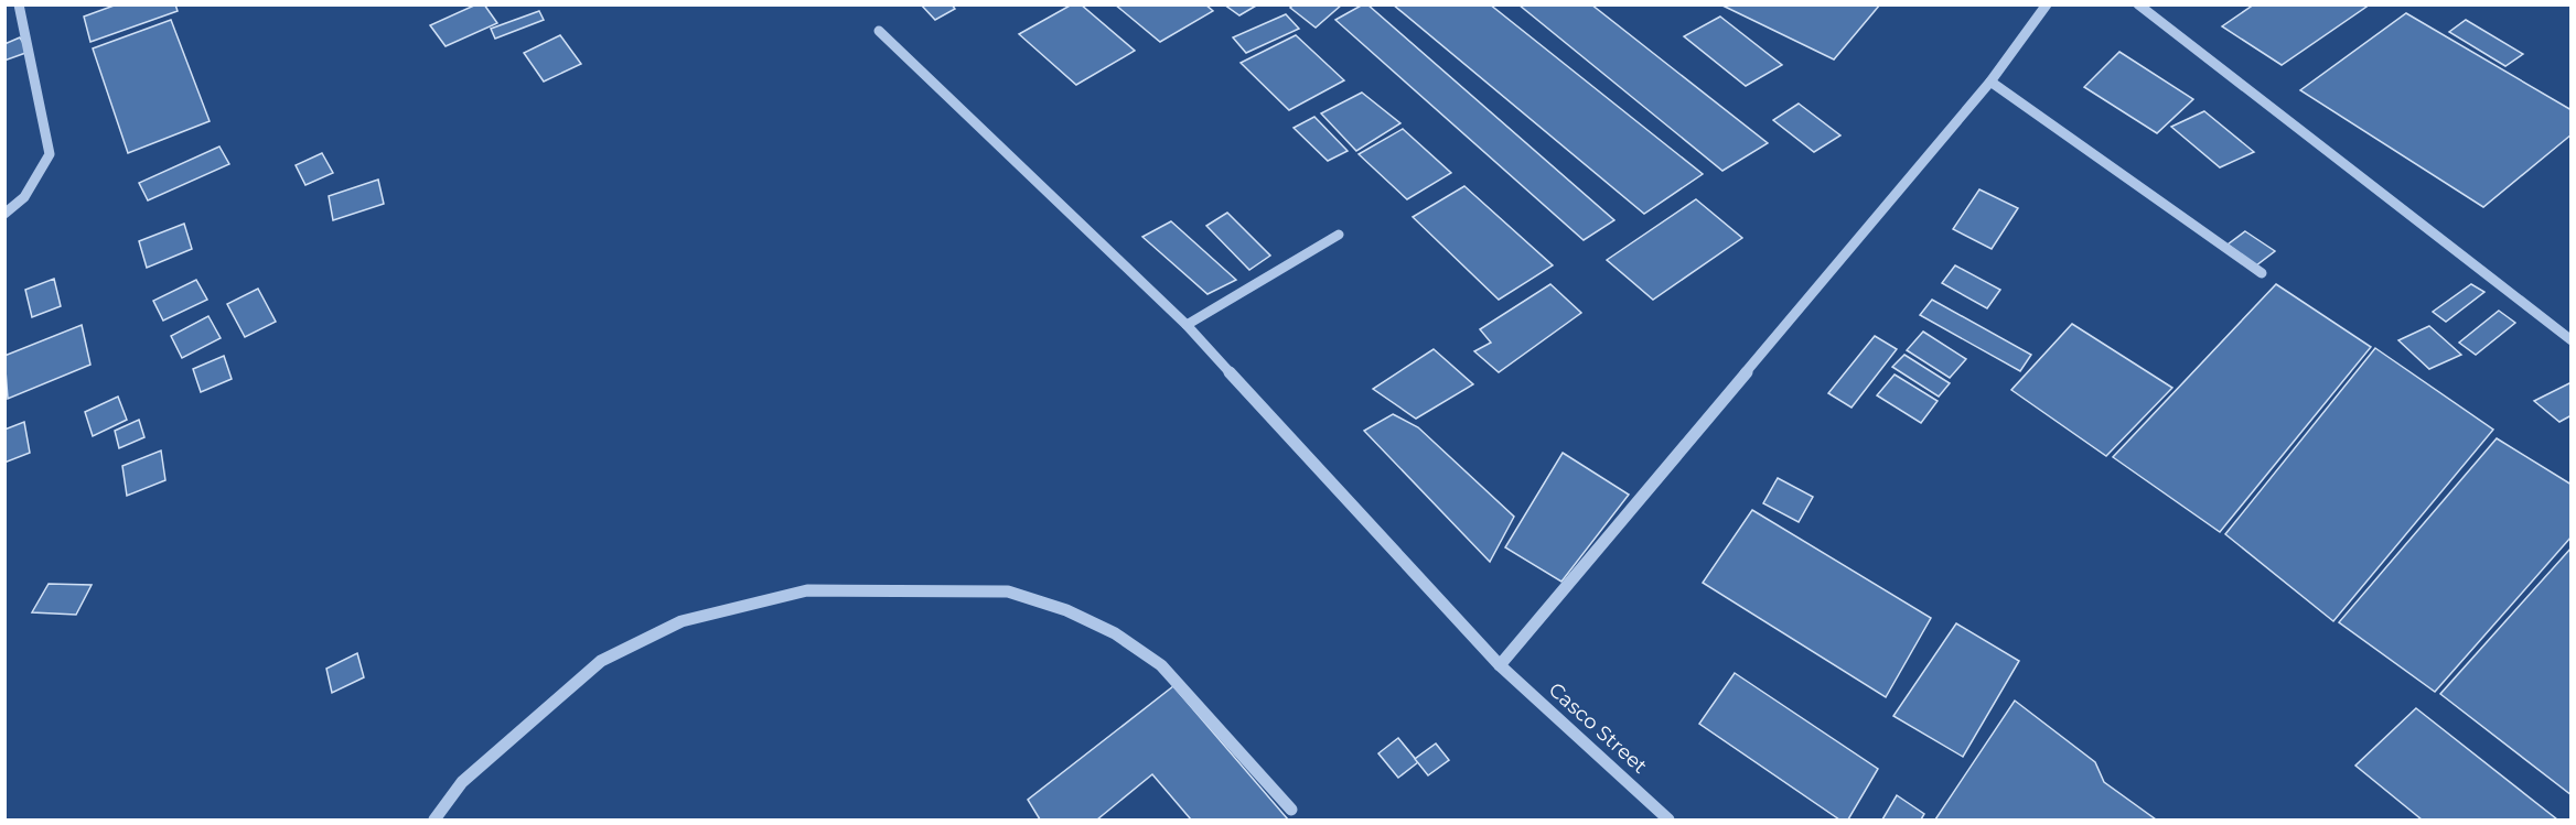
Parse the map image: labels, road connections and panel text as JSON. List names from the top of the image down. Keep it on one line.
{"streets":{"street":["Casco Street"]}}
